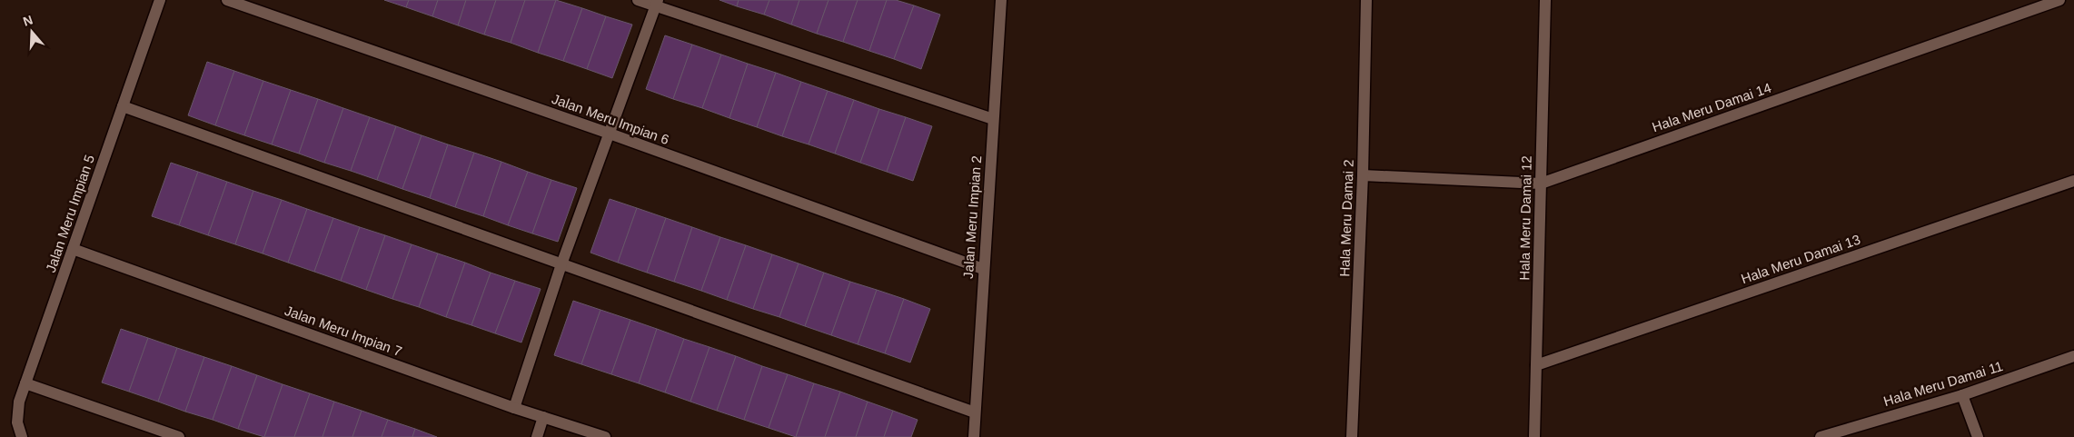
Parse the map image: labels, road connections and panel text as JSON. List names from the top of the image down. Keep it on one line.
{"streets":{"street":["Hala Meru Damai 14","Jalan Meru Impian 6","Jalan Meru Impian 5","Jalan Meru Impian 2","Hala Meru Damai 2","Hala Meru Damai 12","Hala Meru Damai 13","Jalan Meru Impian 7","Hala Meru Damai 11"]},"crossings":[["Hala Meru Damai 14","Hala Meru Damai 2"],["Hala Meru Damai 14","Hala Meru Damai 12"],["Jalan Meru Impian 6","Jalan Meru Impian 2"],["Jalan Meru Impian 5","Jalan Meru Impian 7"],["Hala Meru Damai 12","Hala Meru Damai 13"]],"north":"top"}
